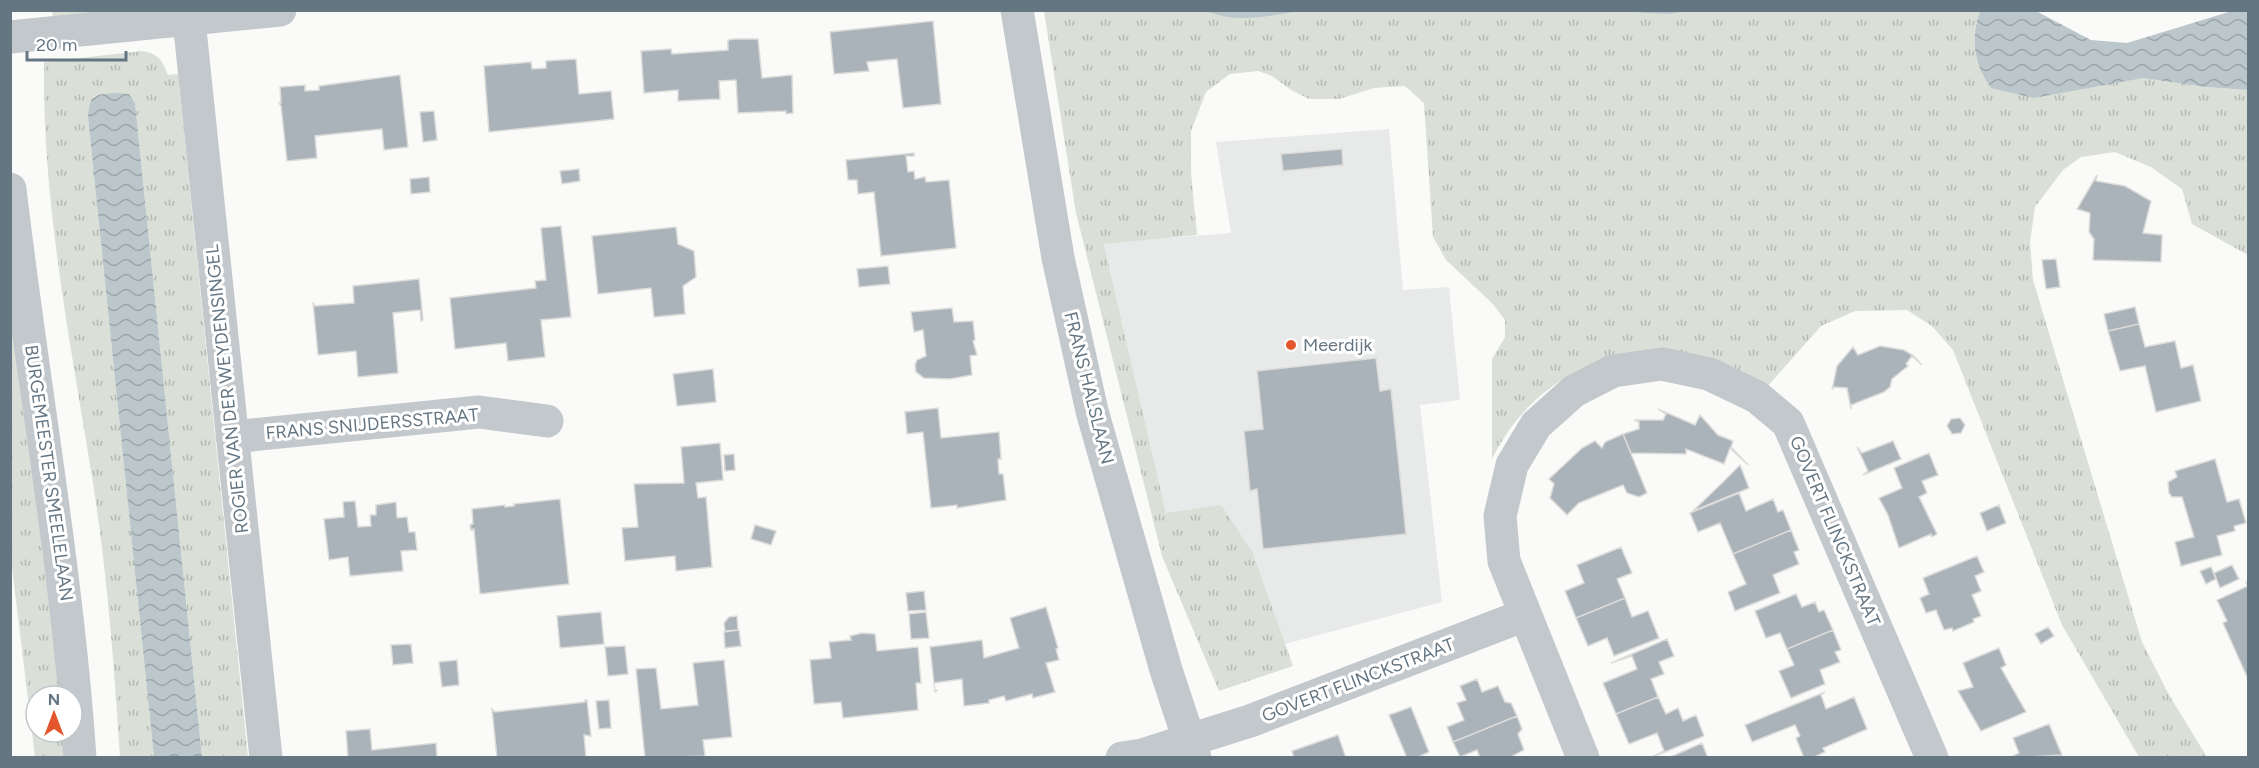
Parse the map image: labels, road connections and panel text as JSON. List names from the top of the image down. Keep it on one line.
{"streets":{"street":["FRANS HALSLAAN","ROGIER VAN DER WEYDENSINGEL","FRANS SNIJDERSSTRAAT","BURGEMEESTER SMEELELAAN","GOVERT FLINCKSTRAAT"]},"crossings":[["FRANS HALSLAAN","GOVERT FLINCKSTRAAT"],["ROGIER VAN DER WEYDENSINGEL","FRANS SNIJDERSSTRAAT"]],"places":["Meerdijk"],"scale_bar":"20 m","north":"top"}
